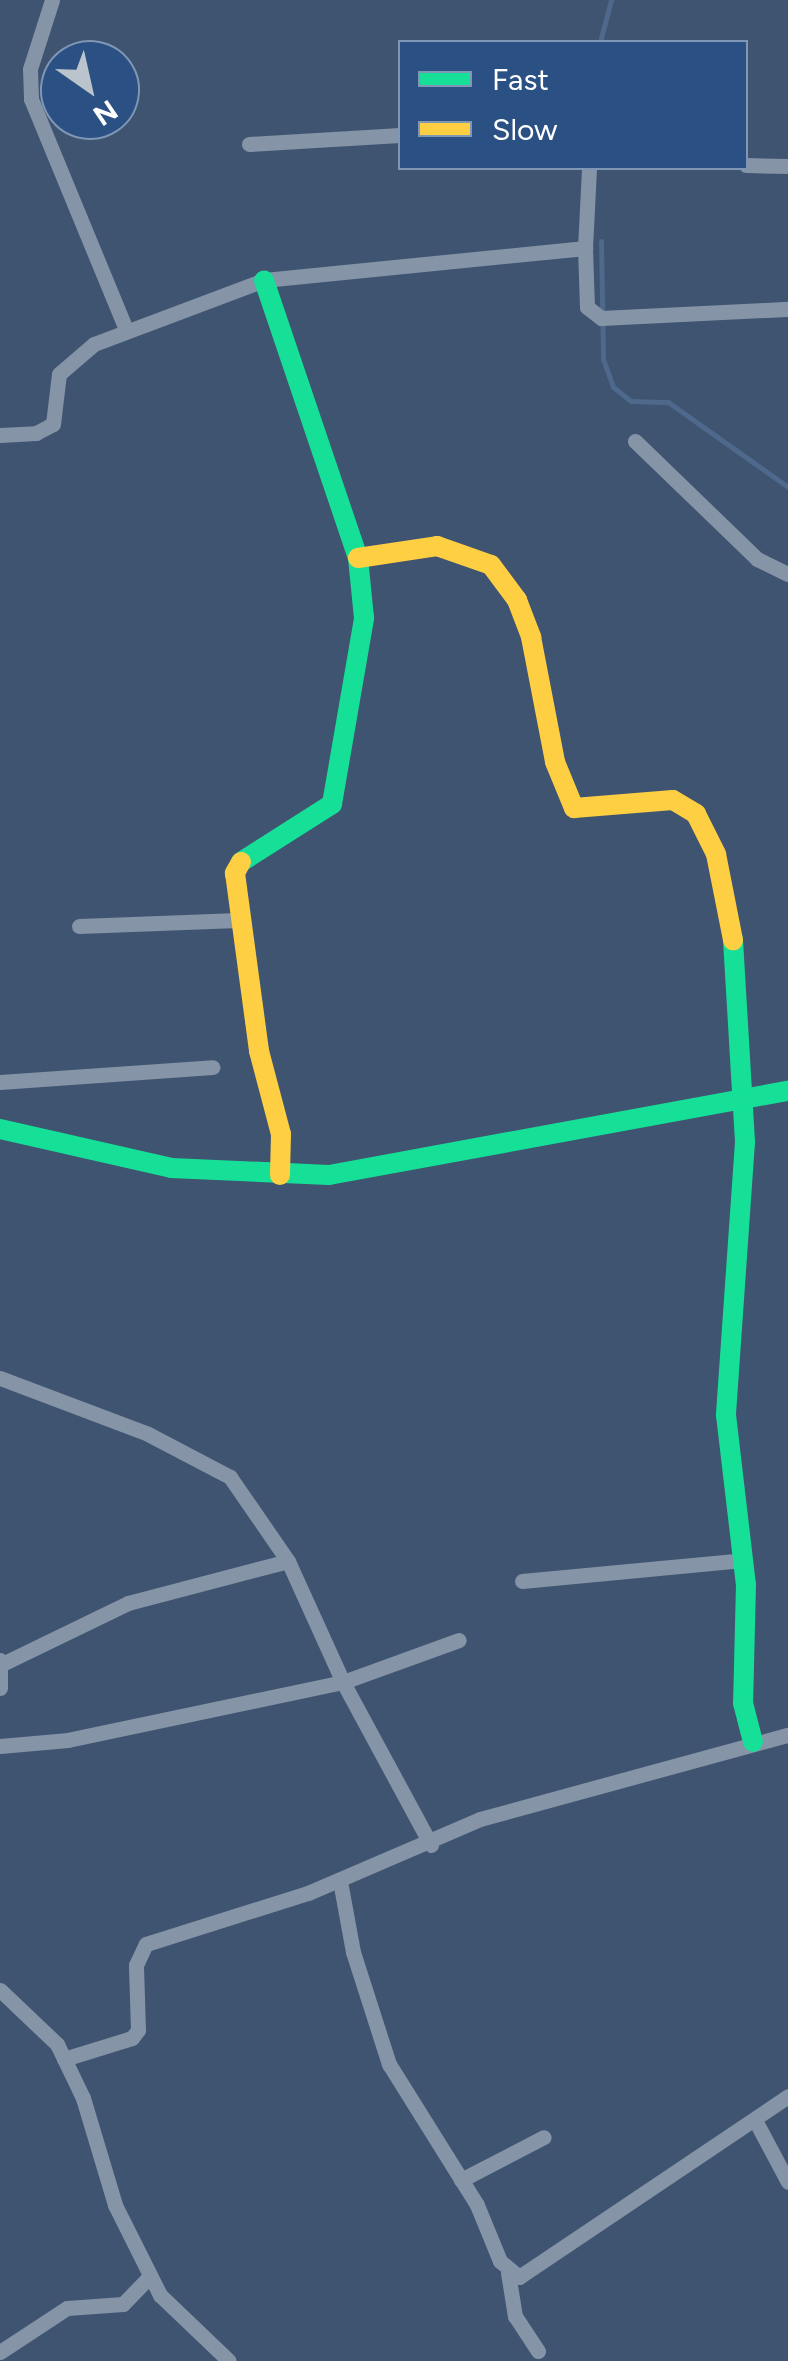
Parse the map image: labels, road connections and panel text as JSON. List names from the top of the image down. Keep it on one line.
{"legend":["Fast","Slow"],"north":"bottom right"}
